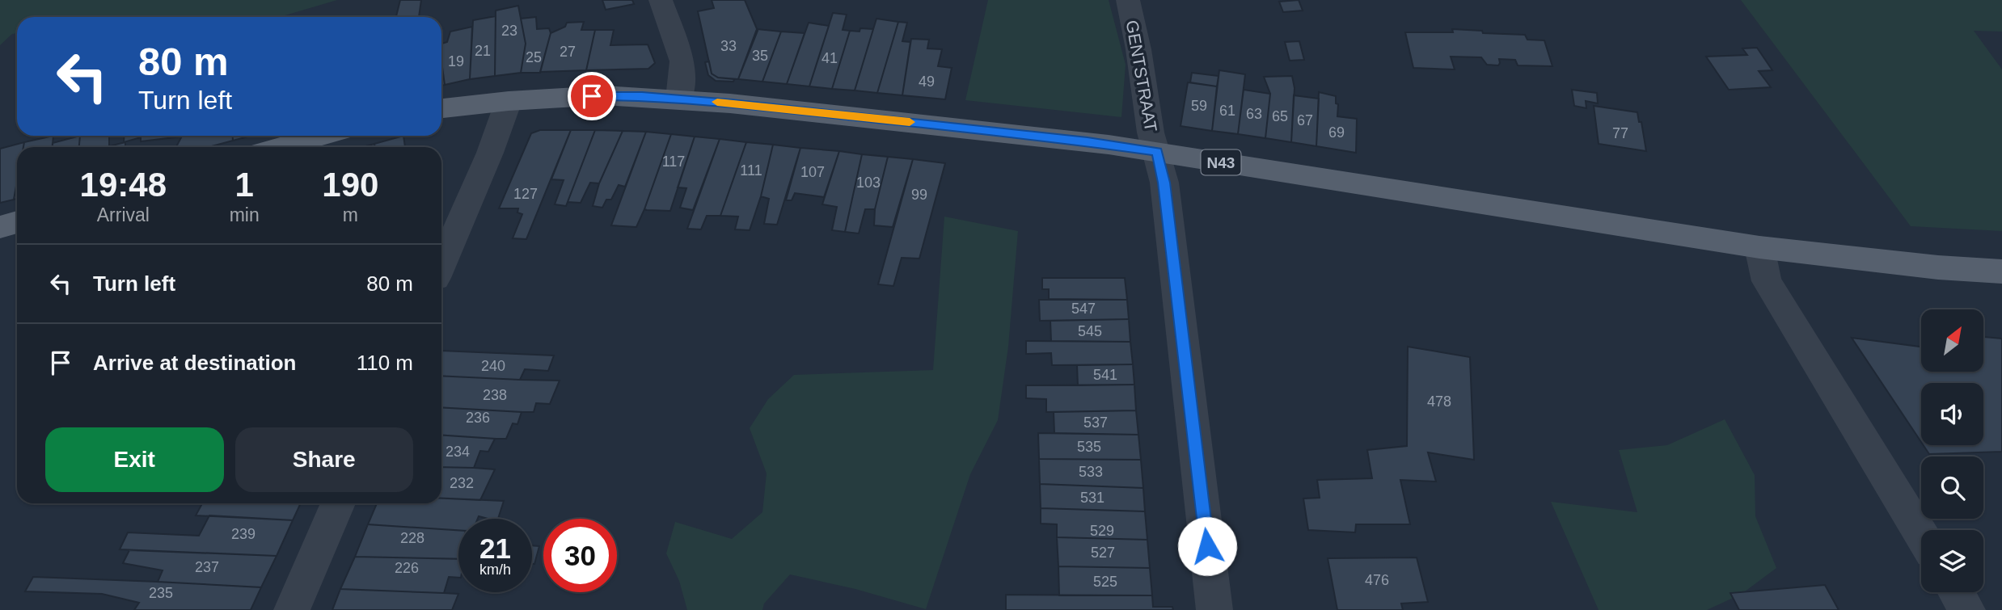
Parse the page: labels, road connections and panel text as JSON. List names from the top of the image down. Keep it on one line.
{"streets":{"main road":["N43"],"street":["GENTSTRAAT"]},"crossings":[["GENTSTRAAT","N43"]],"house_numbers":["23","33","21","27","35","25","41","19","49","59","61","63","65","67","69","77","117","111","107","103","127","99","547","545","240","541","238","478","236","537","535","234","533","232","531","529","239","228","527","237","226","476","525","235"],"north":"top right","page":{"turn":["80 m","Turn left"],"eta":["19:48","Arrival","1","min","190","m"],"list":[{"name":"Turn left","value":"80 m"},{"name":"Arrive at destination","value":"110 m"}],"buttons":["Exit","Share"],"speed":"21 km/h","limit":"30"}}
